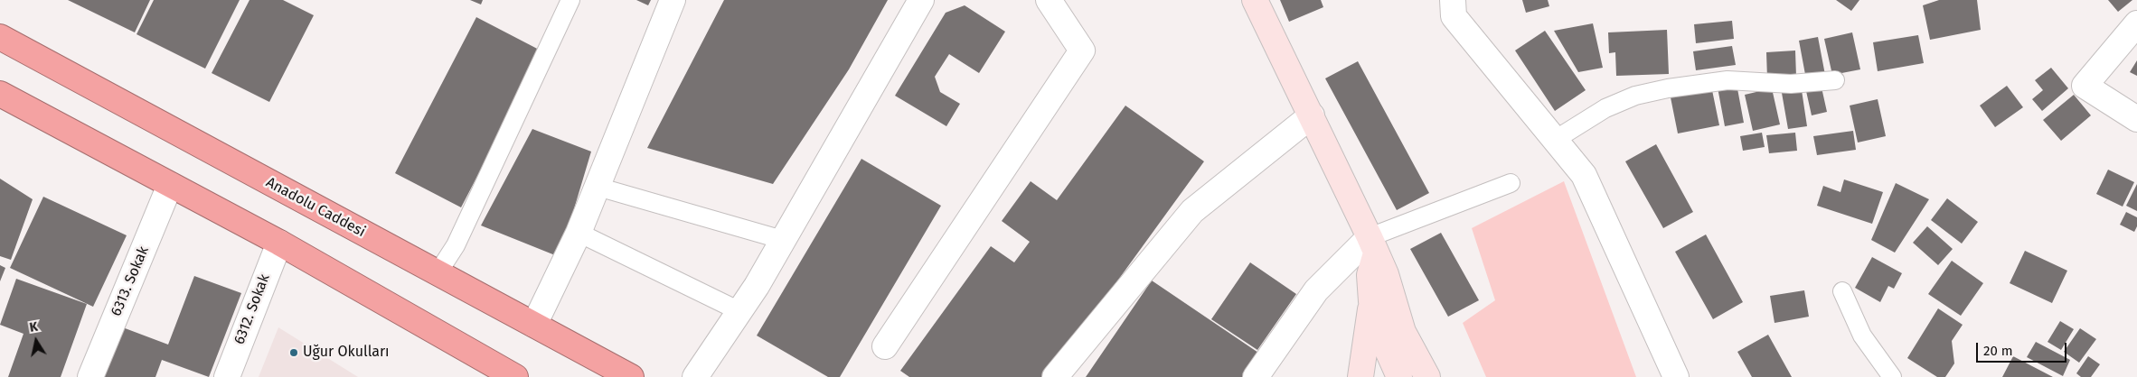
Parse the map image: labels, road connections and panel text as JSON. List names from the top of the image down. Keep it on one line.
{"streets":{"highway":["Anadolu Caddesi"],"street":["6313. Sokak","6312. Sokak"]},"places":["Uğur Okulları"],"scale_bar":"20 m","north":"top"}
